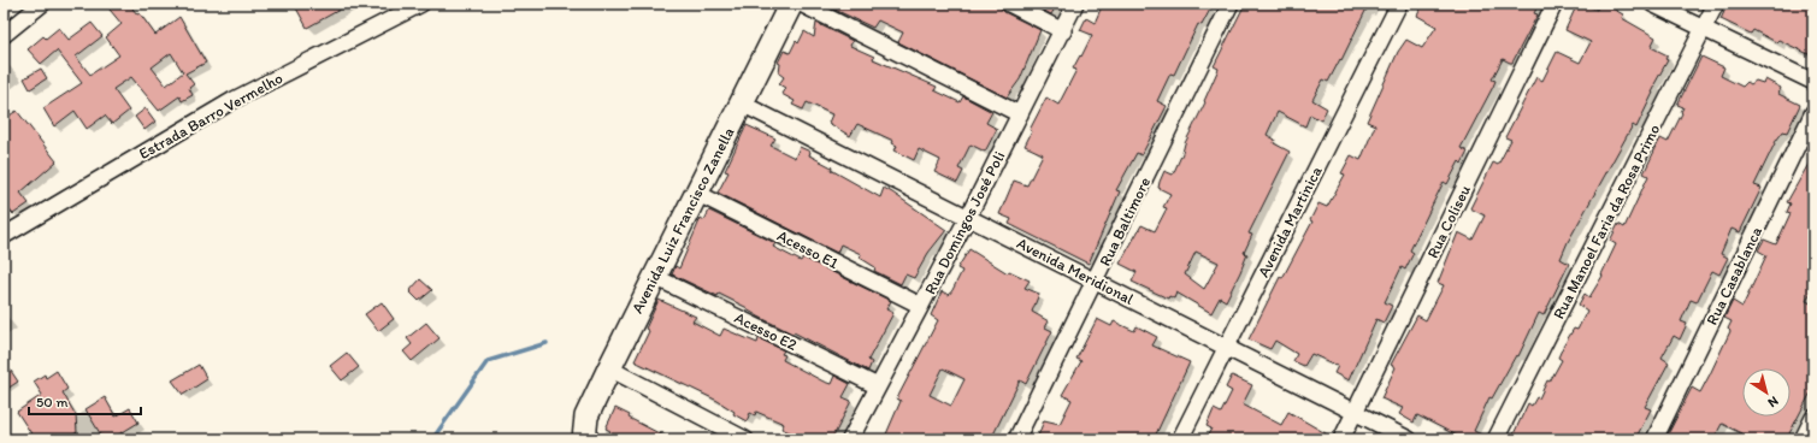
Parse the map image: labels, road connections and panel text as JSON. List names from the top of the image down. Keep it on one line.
{"streets":{"street":["Estrada Barro Vermelho","Avenida Luiz Francisco Zanella","Rua Baltimore","Avenida Martinica","Rua Coliseu","Rua Manoel Faria da Rosa Primo","Rua Domingos José Poli","Acesso E1","Avenida Meridional","Rua Casablanca","Acesso E2"]},"crossings":[["Avenida Luiz Francisco Zanella","Acesso E1"],["Avenida Luiz Francisco Zanella","Avenida Meridional"],["Avenida Luiz Francisco Zanella","Acesso E2"],["Rua Baltimore","Avenida Meridional"],["Avenida Martinica","Avenida Meridional"],["Rua Coliseu","Avenida Meridional"],["Rua Domingos José Poli","Acesso E1"],["Rua Domingos José Poli","Avenida Meridional"],["Rua Domingos José Poli","Acesso E2"]],"scale_bar":"50 m","north":"bottom right"}
